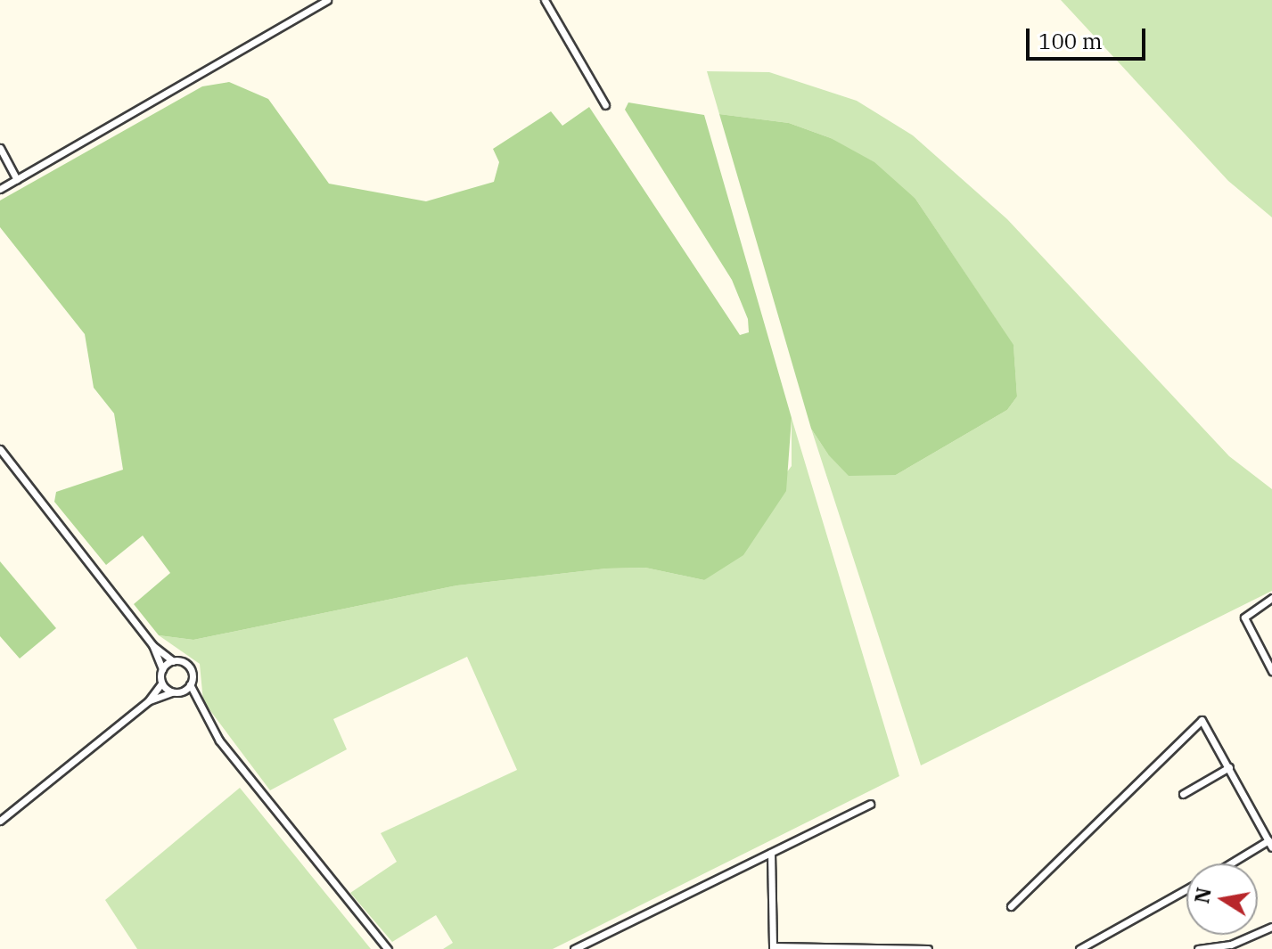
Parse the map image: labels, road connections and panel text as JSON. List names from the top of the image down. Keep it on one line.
{"scale_bar":"100 m","north":"left"}
